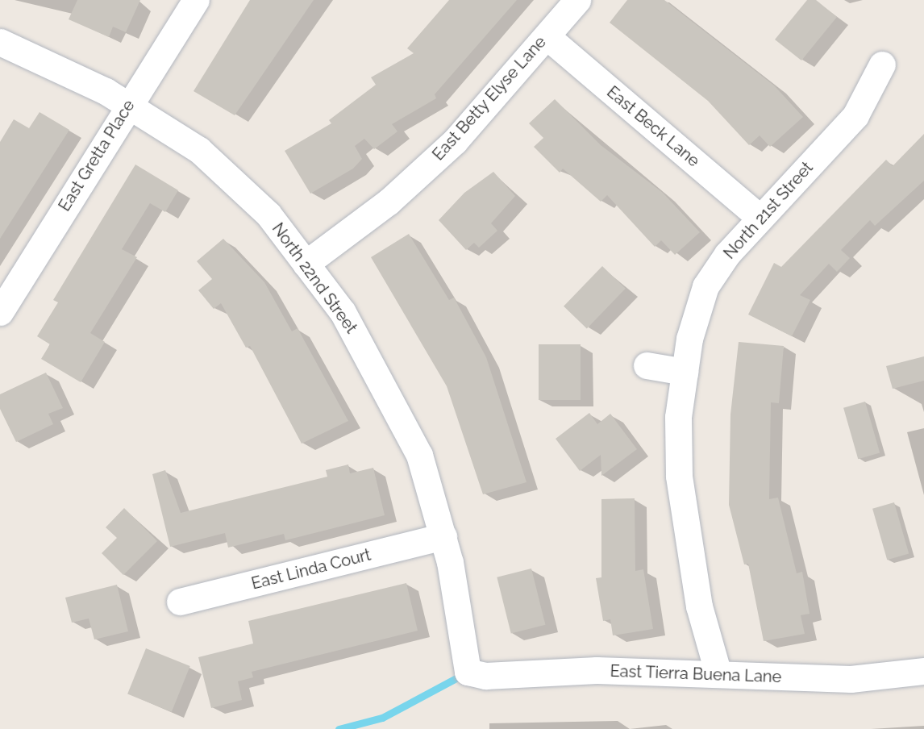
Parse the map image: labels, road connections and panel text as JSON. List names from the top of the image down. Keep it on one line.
{"streets":{"street":["East Betty Elyse Lane","East Beck Lane","East Gretta Place","North 21st Street","North 22nd Street","East Linda Court","East Tierra Buena Lane"]},"crossings":[["East Betty Elyse Lane","East Beck Lane"],["East Betty Elyse Lane","North 22nd Street"],["East Beck Lane","North 21st Street"],["East Gretta Place","North 22nd Street"],["North 21st Street","East Tierra Buena Lane"],["North 22nd Street","East Linda Court"],["North 22nd Street","East Tierra Buena Lane"]]}
